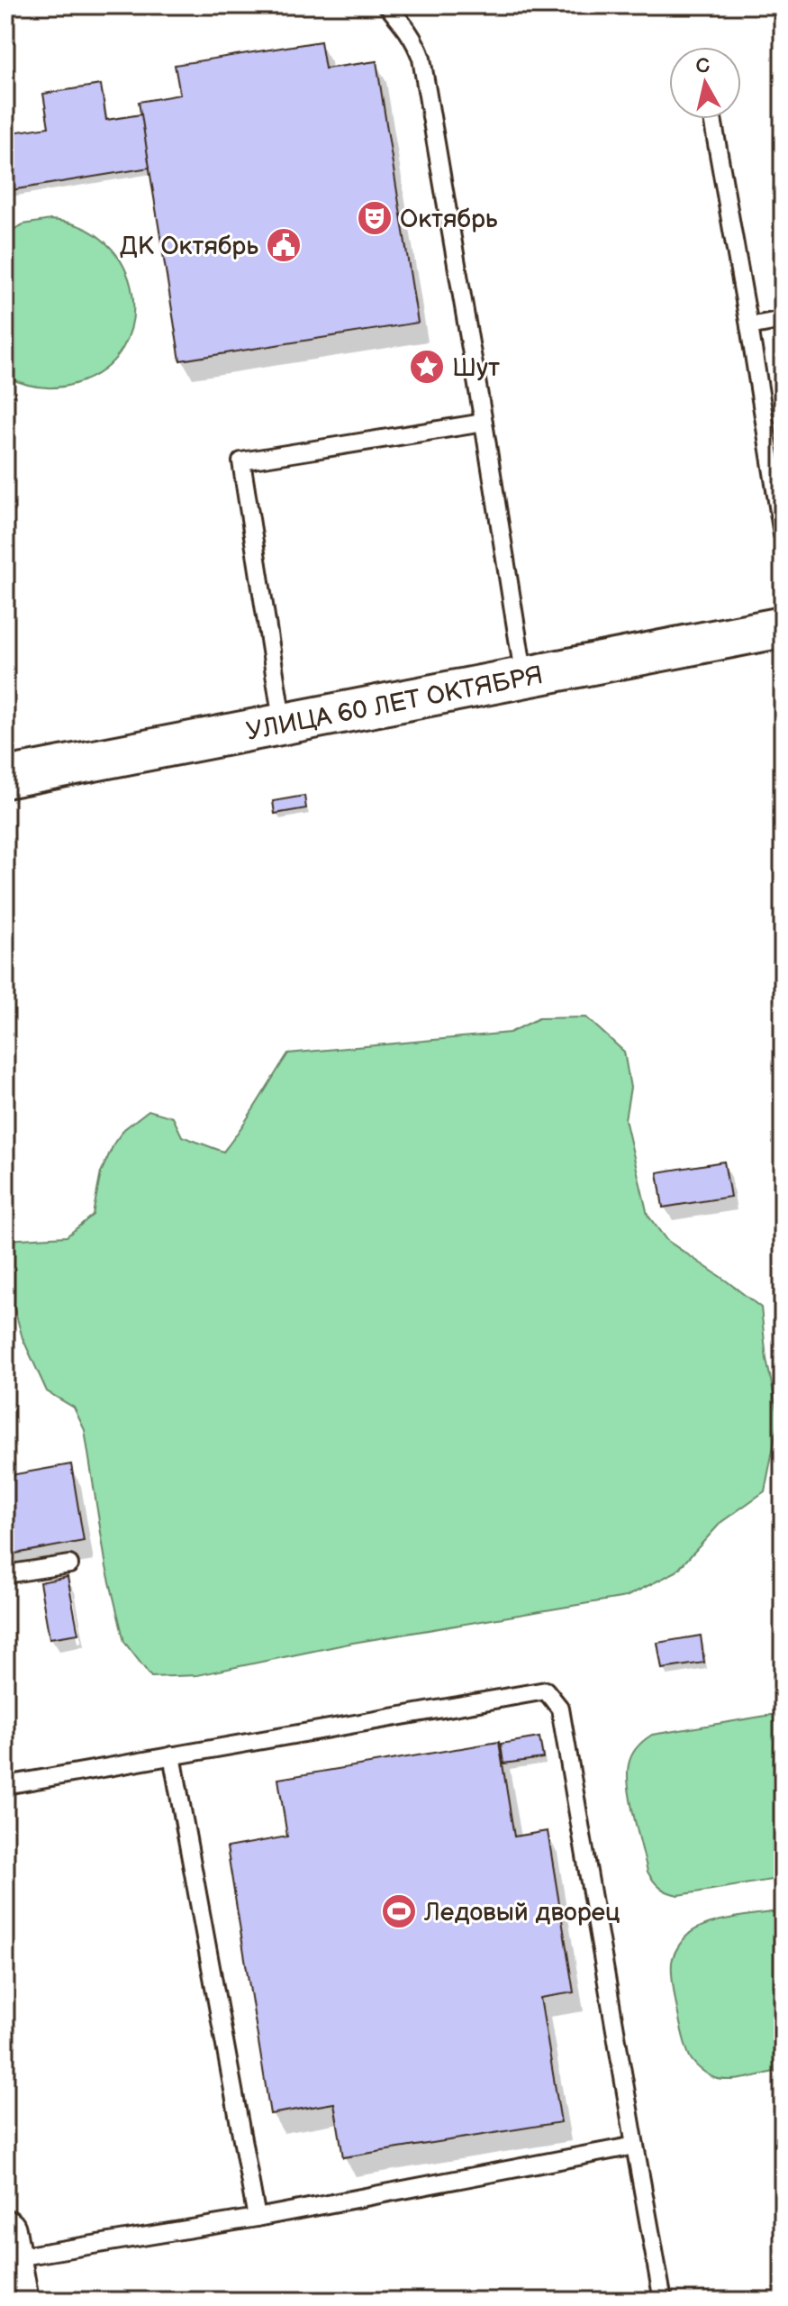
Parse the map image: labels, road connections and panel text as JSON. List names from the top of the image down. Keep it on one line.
{"streets":{"main road":["УЛИЦА 60 ЛЕТ ОКТЯБРЯ"]},"places":{"theatre":["Октябрь"],"public building":["ДК Октябрь"],"place":["Шут"],"sports":["Ледовый дворец"]},"north":"top"}
